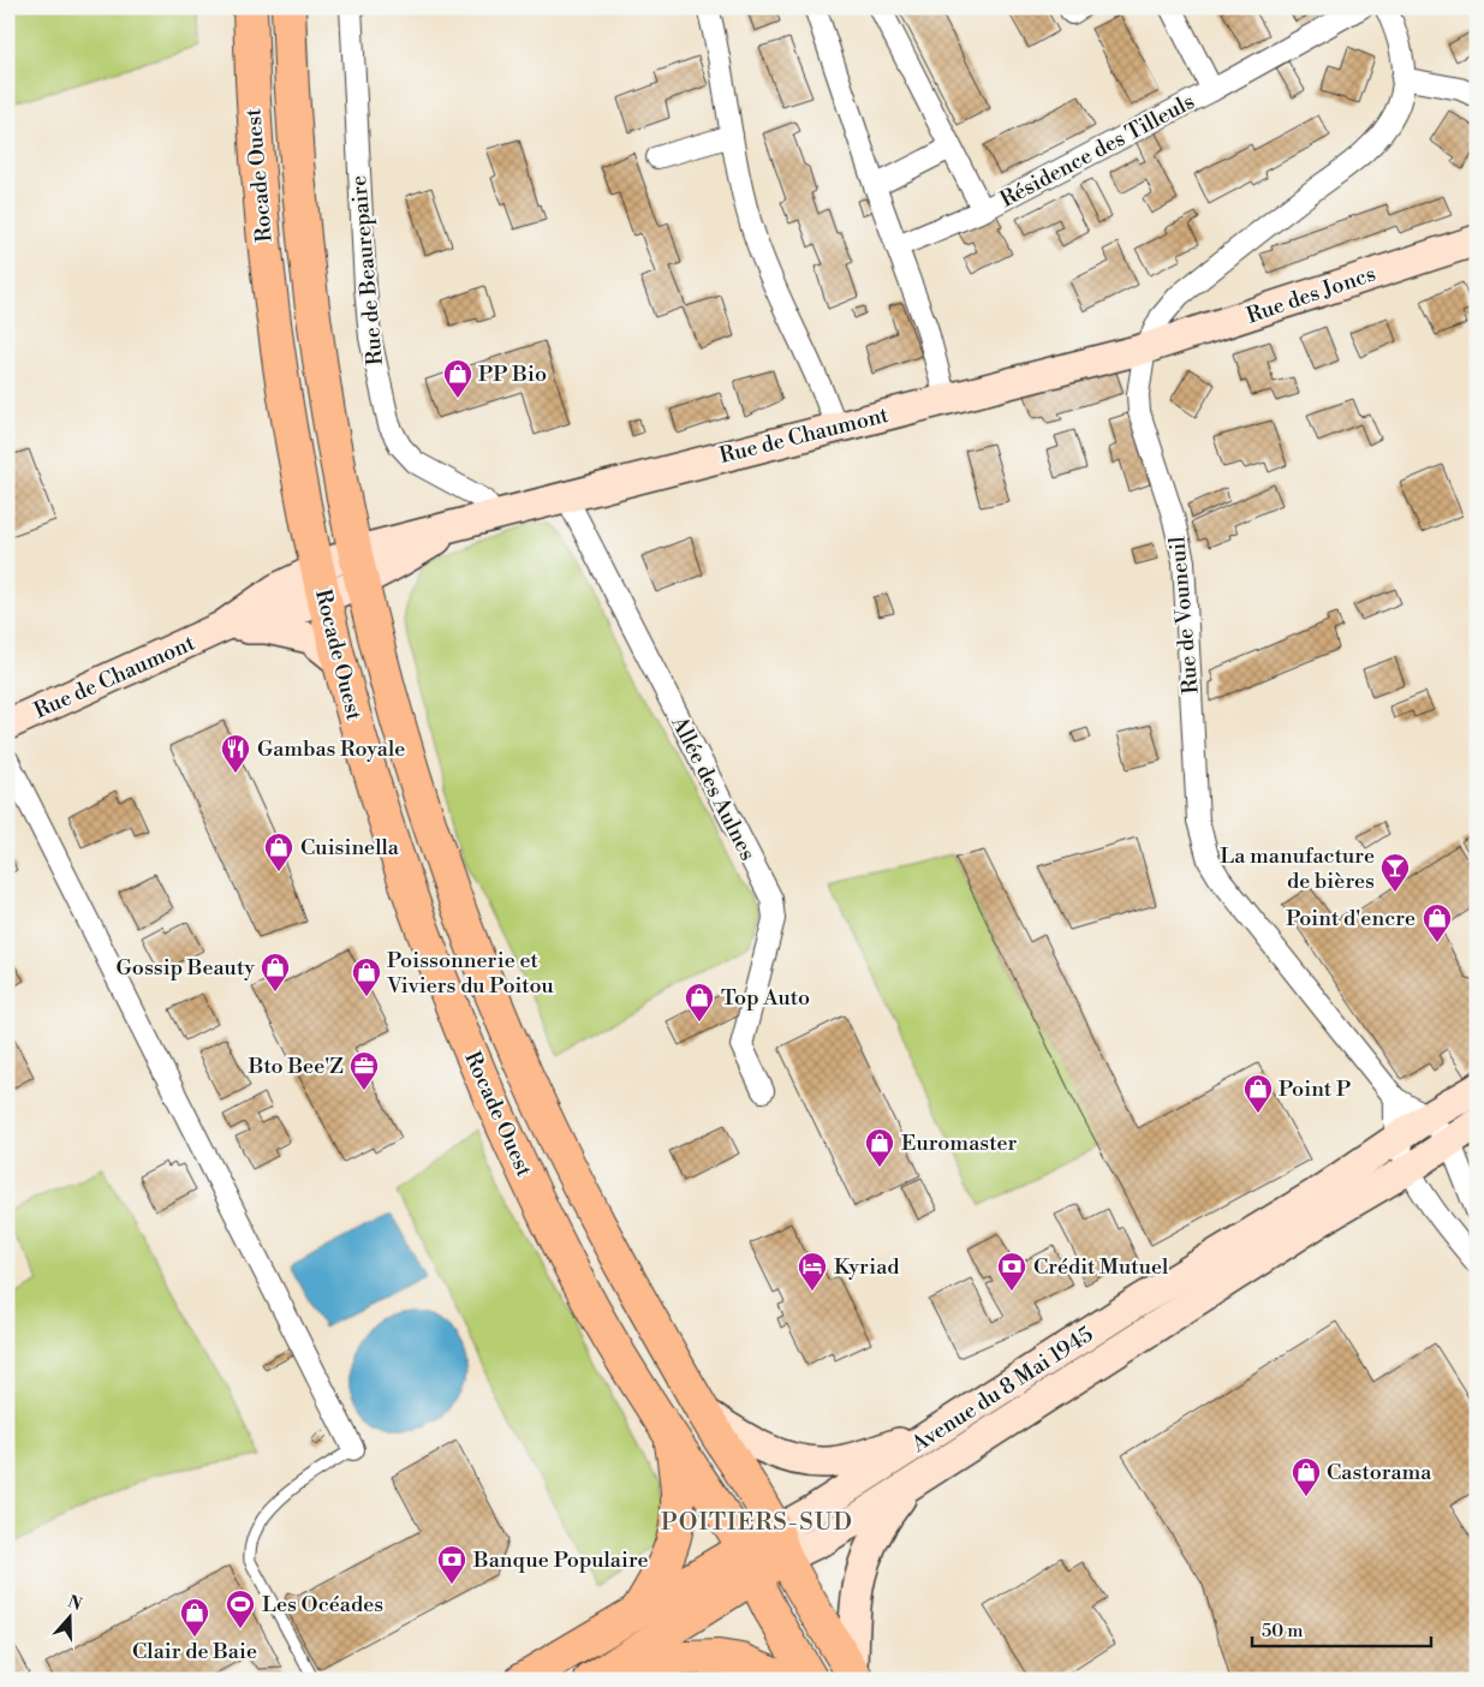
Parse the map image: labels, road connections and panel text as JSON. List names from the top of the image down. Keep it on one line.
{"streets":{"main road":["Rocade Ouest","Rue des Joncs","Rue de Chaumont","Avenue du 8 Mai 1945"],"street":["Résidence des Tilleuls","Rue de Beaurepaire","Rue de Vouneuil","Allée des Aulnes"]},"crossings":[["Rocade Ouest","Rue de Chaumont"],["Rocade Ouest","Avenue du 8 Mai 1945"],["Rue de Beaurepaire","Rue de Chaumont"],["Rue des Joncs","Rue de Chaumont"],["Rue des Joncs","Rue de Vouneuil"],["Rue de Chaumont","Rue de Vouneuil"],["Rue de Chaumont","Allée des Aulnes"],["Rue de Vouneuil","Avenue du 8 Mai 1945"]],"districts":["POITIERS-SUD"],"places":{"shop":["PP Bio","Cuisinella","Point d'encre","Gossip Beauty","Poissonnerie et Viviers du Poitou","Top Auto","Point P","Euromaster","Castorama","Clair de Baie"],"restaurant":["Gambas Royale"],"bar":["La manufacture de bières"],"office":["Bto Bee'Z"],"hotel":["Kyriad"],"bank":["Crédit Mutuel","Banque Populaire"],"sports":["Les Océades"]},"scale_bar":"50 m","north":"top"}
